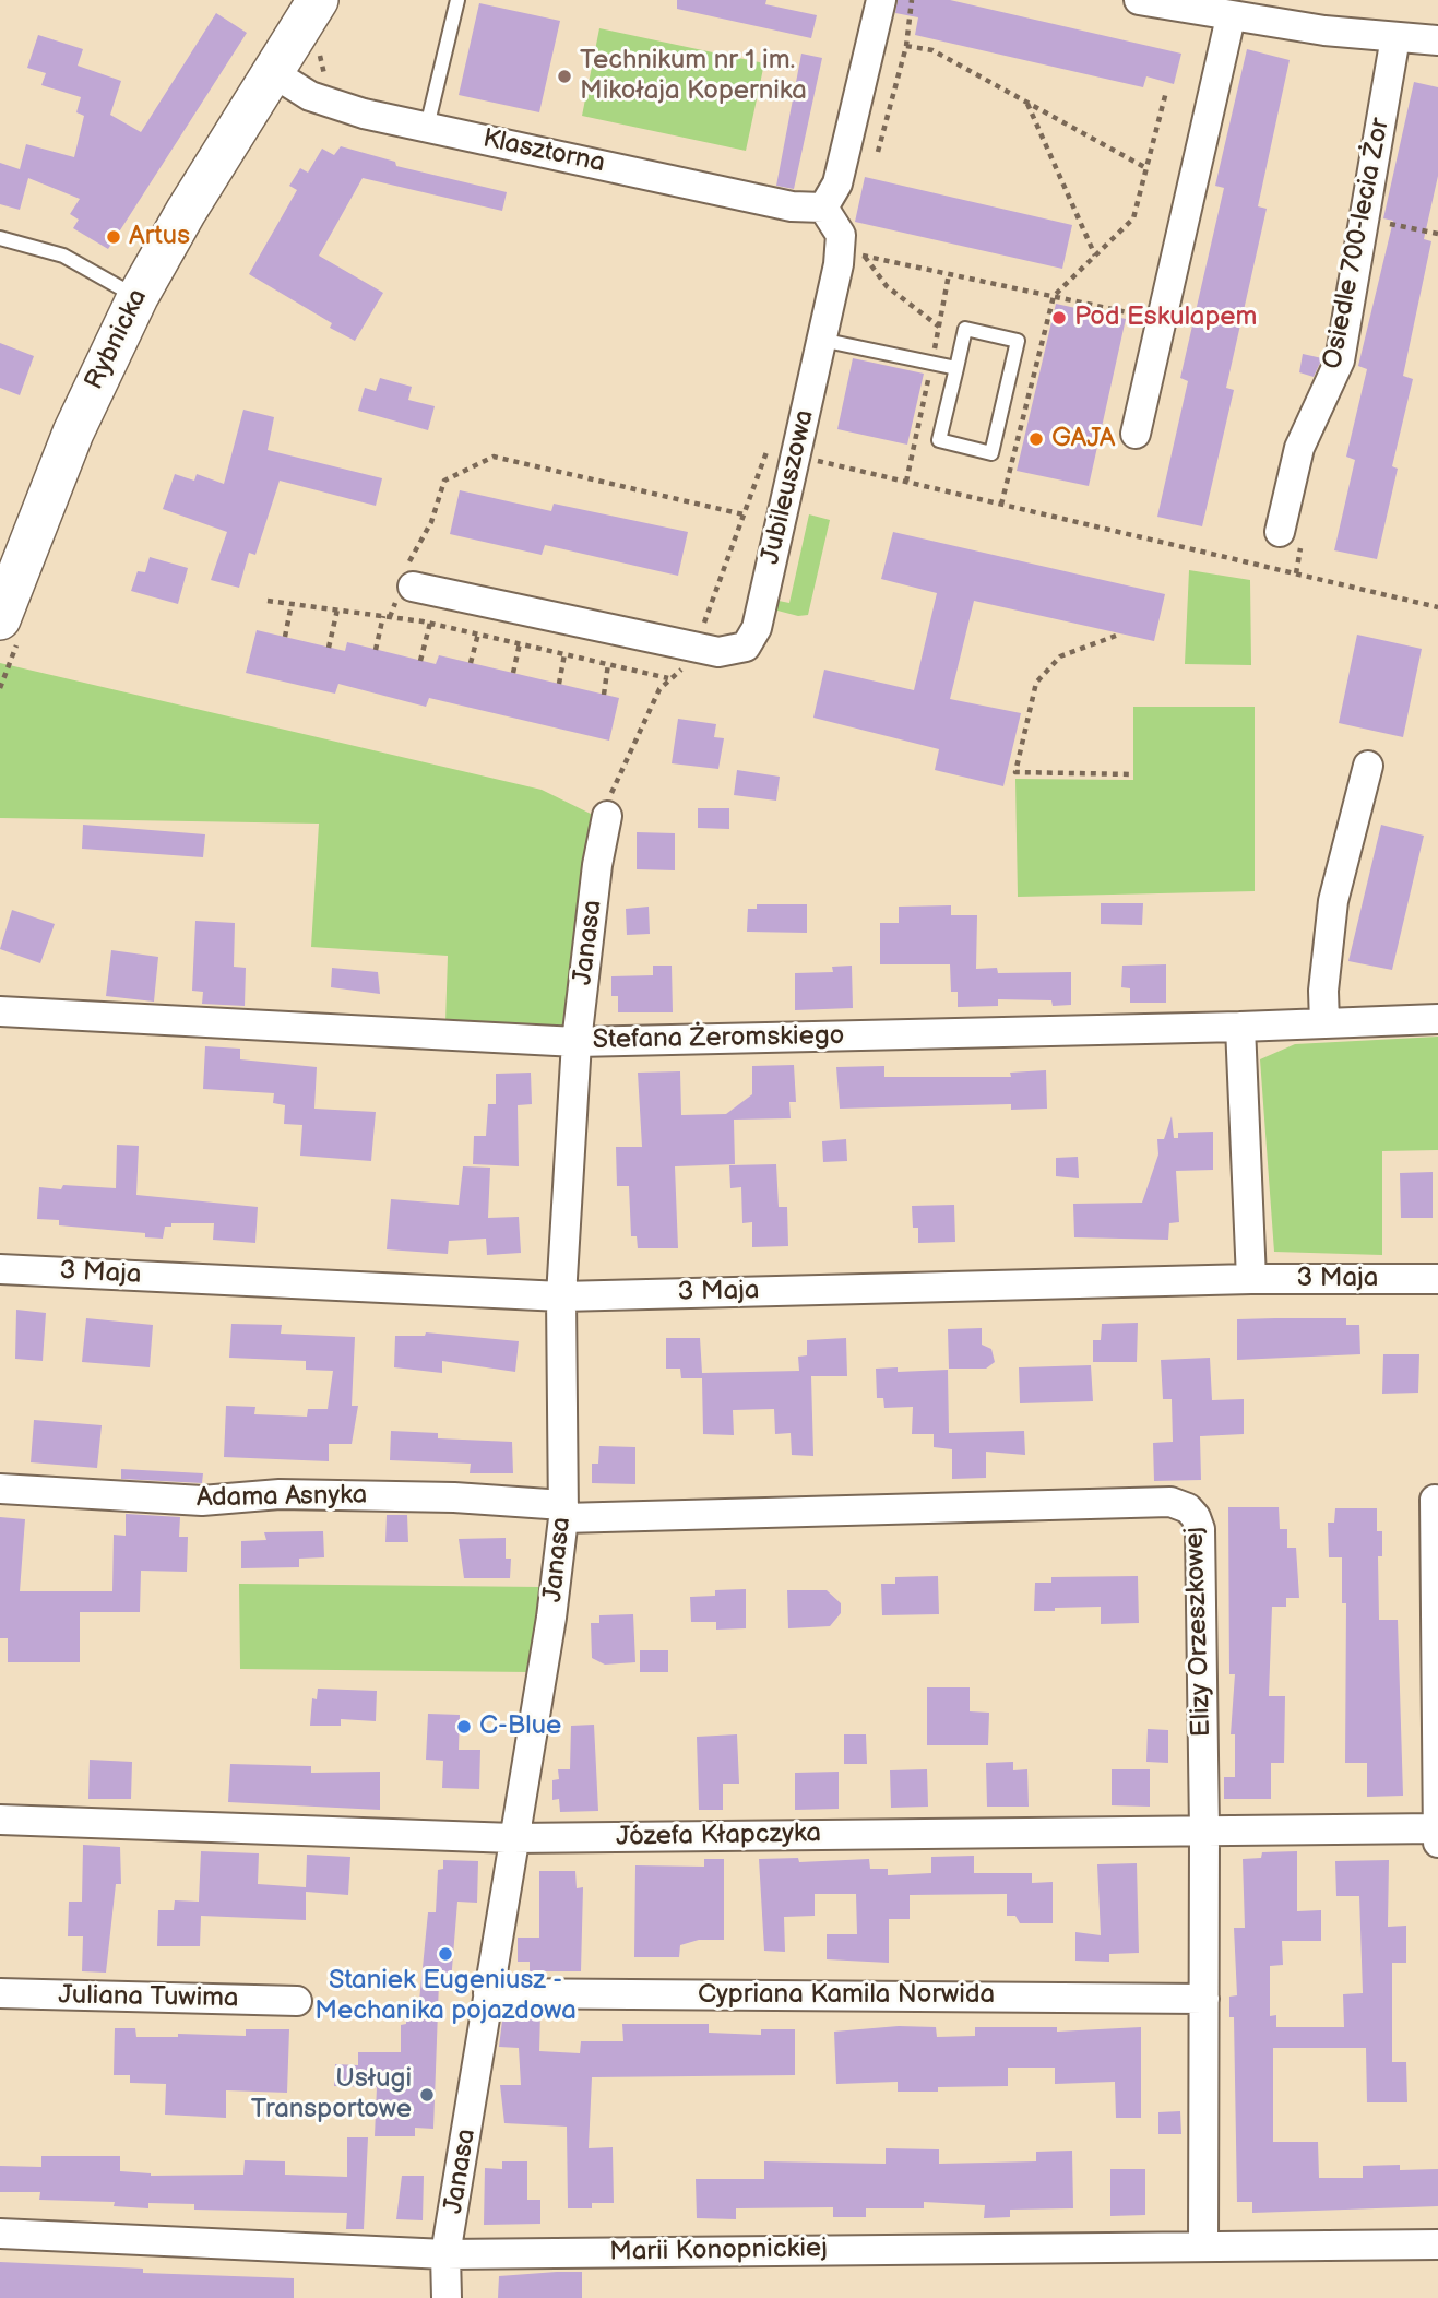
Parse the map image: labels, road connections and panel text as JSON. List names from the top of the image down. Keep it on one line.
{"streets":{"street":["Klasztorna","Osiedle 700-lecia Żor","Rybnicka","Jubileuszowa","Janasa","Stefana Żeromskiego","3 Maja","Adama Asnyka","Elizy Orzeszkowej","Józefa Kłapczyka","Cypriana Kamila Norwida","Juliana Tuwima","Marii Konopnickiej"]},"crossings":[["Klasztorna","Rybnicka"],["Klasztorna","Jubileuszowa"],["Janasa","Stefana Żeromskiego"],["Janasa","3 Maja"],["Janasa","Adama Asnyka"],["Janasa","Elizy Orzeszkowej"],["Janasa","Józefa Kłapczyka"],["Janasa","Cypriana Kamila Norwida"],["Janasa","Marii Konopnickiej"],["Adama Asnyka","Elizy Orzeszkowej"],["Elizy Orzeszkowej","Józefa Kłapczyka"],["Elizy Orzeszkowej","Cypriana Kamila Norwida"],["Elizy Orzeszkowej","Marii Konopnickiej"]],"places":["Technikum nr 1 im. Mikołaja Kopernika","Artus","Pod Eskulapem","GAJA","C-Blue","Staniek Eugeniusz - Mechanika pojazdowa","Usługi Transportowe"]}
